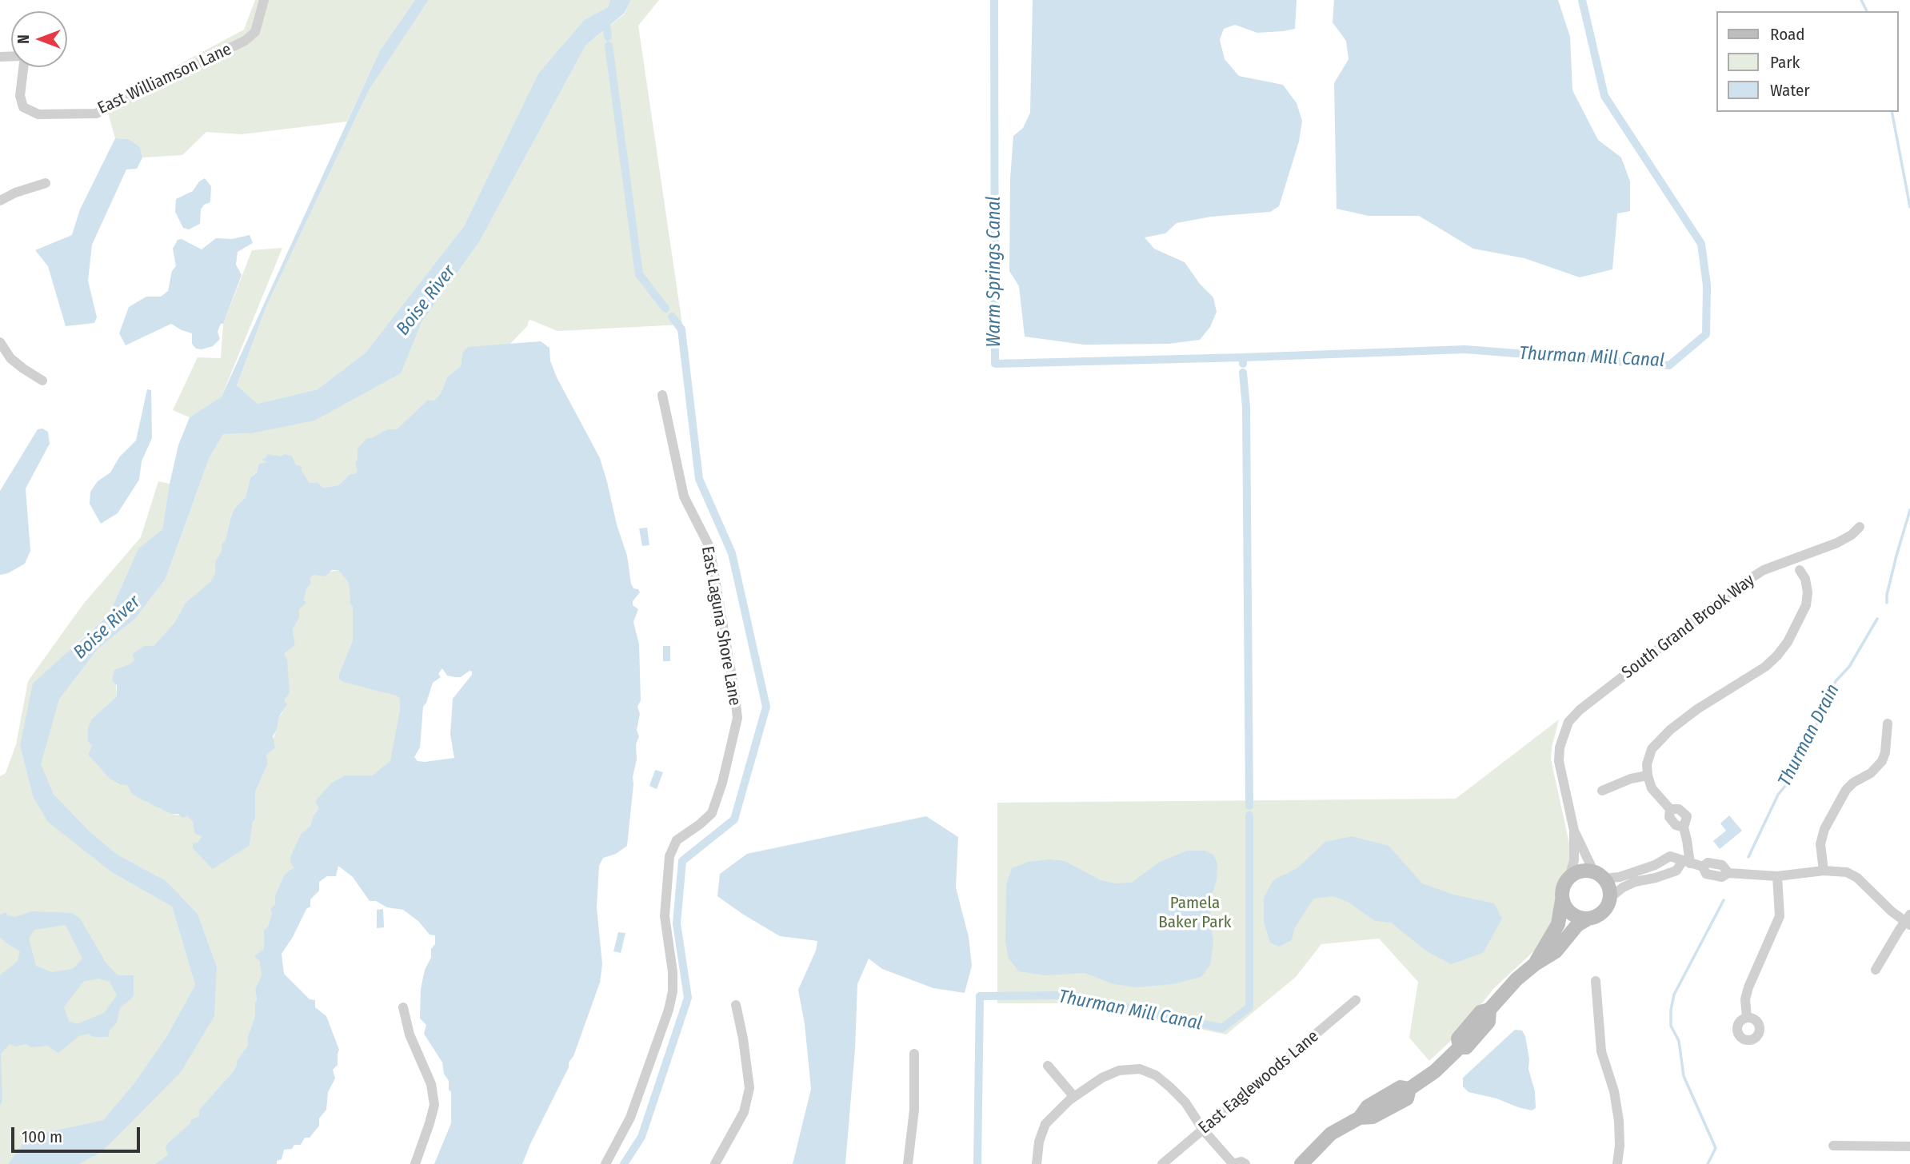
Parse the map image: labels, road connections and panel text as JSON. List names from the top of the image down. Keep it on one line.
{"streets":{"street":["East Williamson Lane","East Laguna Shore Lane","South Grand Brook Way","East Eaglewoods Lane"]},"water":["Warm Springs Canal","Boise River","Thurman Mill Canal","Thurman Drain"],"parks":["Pamela Baker Park"],"legend":["Road","Park","Water"],"scale_bar":"100 m","north":"left"}
